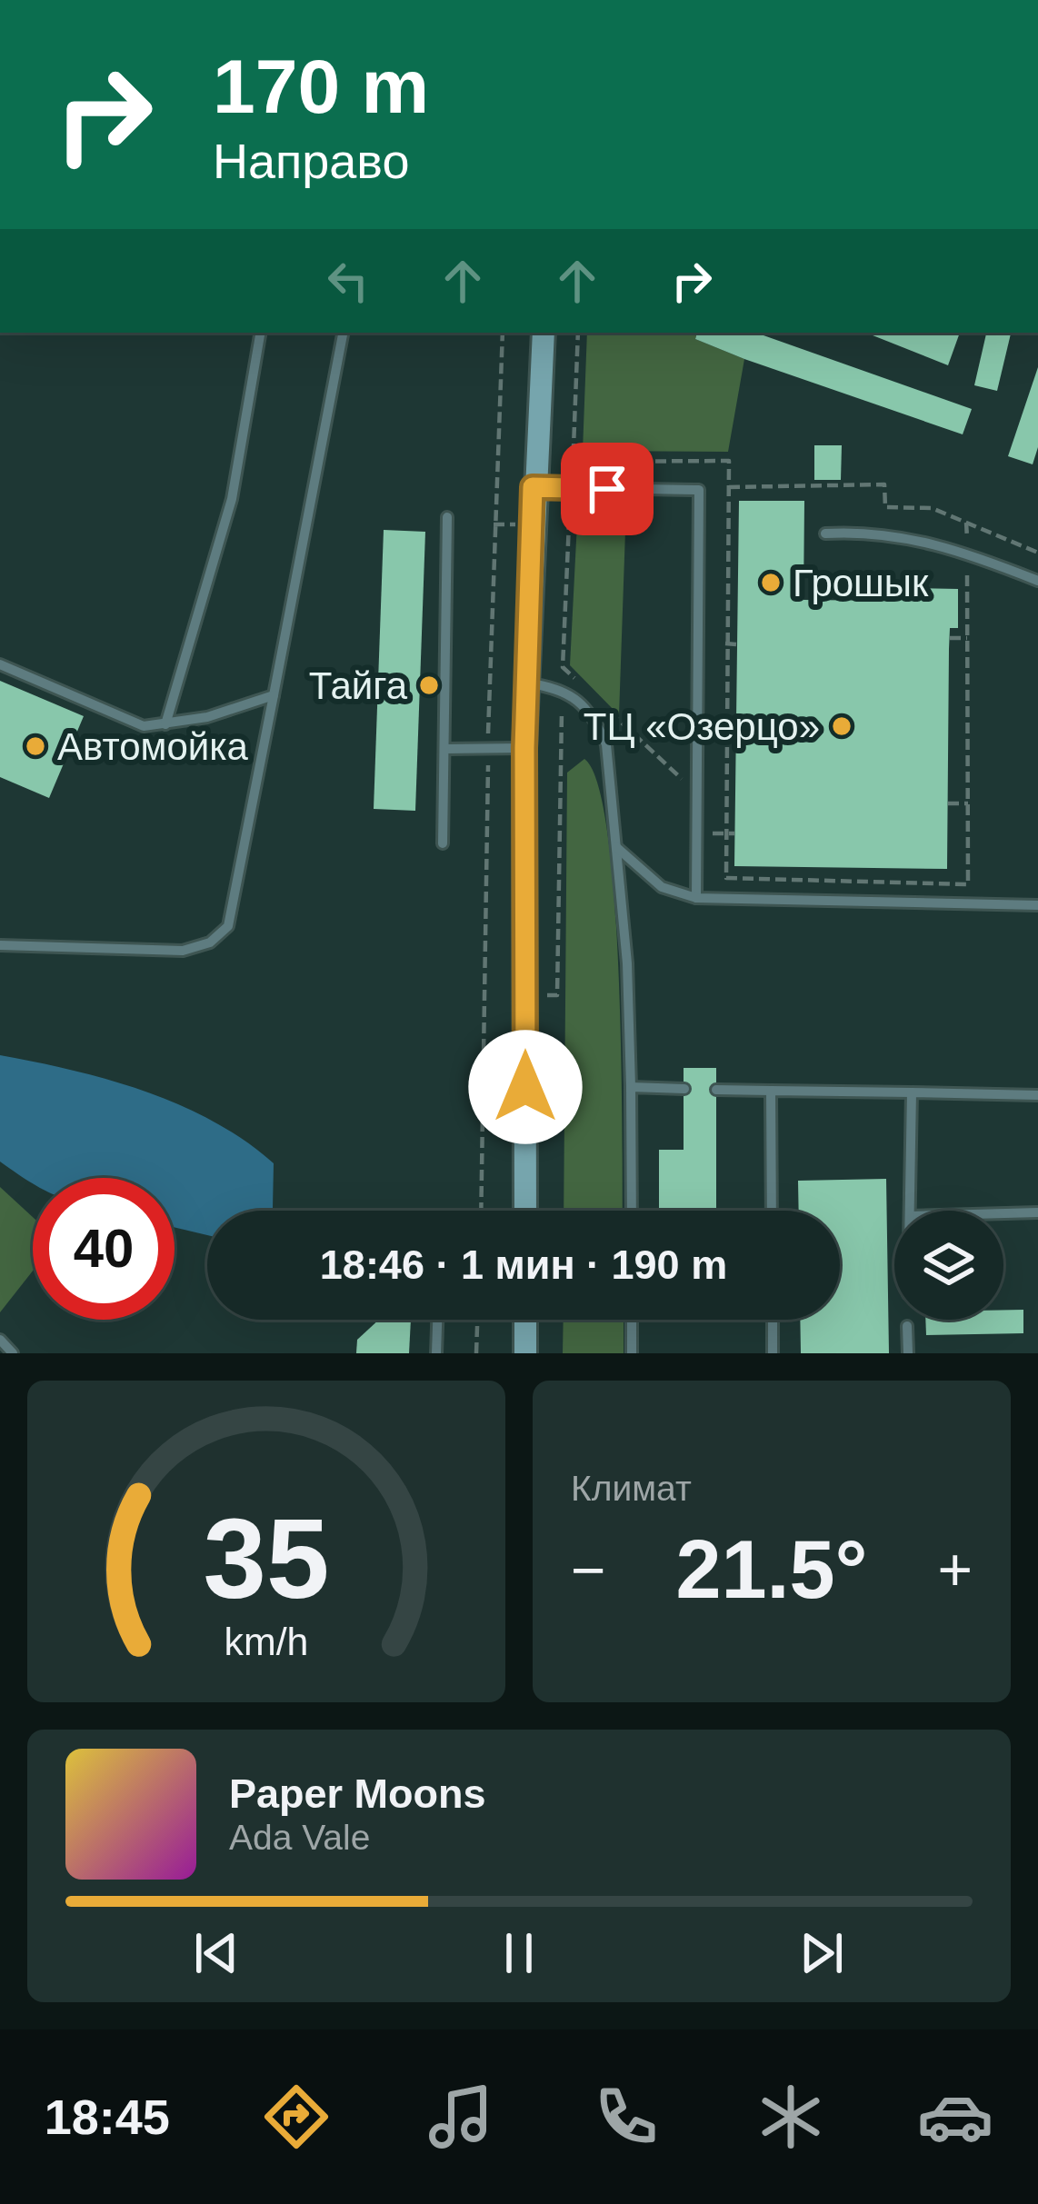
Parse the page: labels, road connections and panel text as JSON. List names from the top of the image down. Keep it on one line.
{"places":["Грошык","Тайга","ТЦ «Озерцо»","Автомойка"],"page":{"turn":["170 m","Направо"],"limit":"40","trip":"18:46 · 1 мин · 190 m","tile":"Климат","heat":["−","21.5°","+"],"song":["Paper Moons","Ada Vale"],"tabs":"18:45","gauge":["35","km/h"]}}
